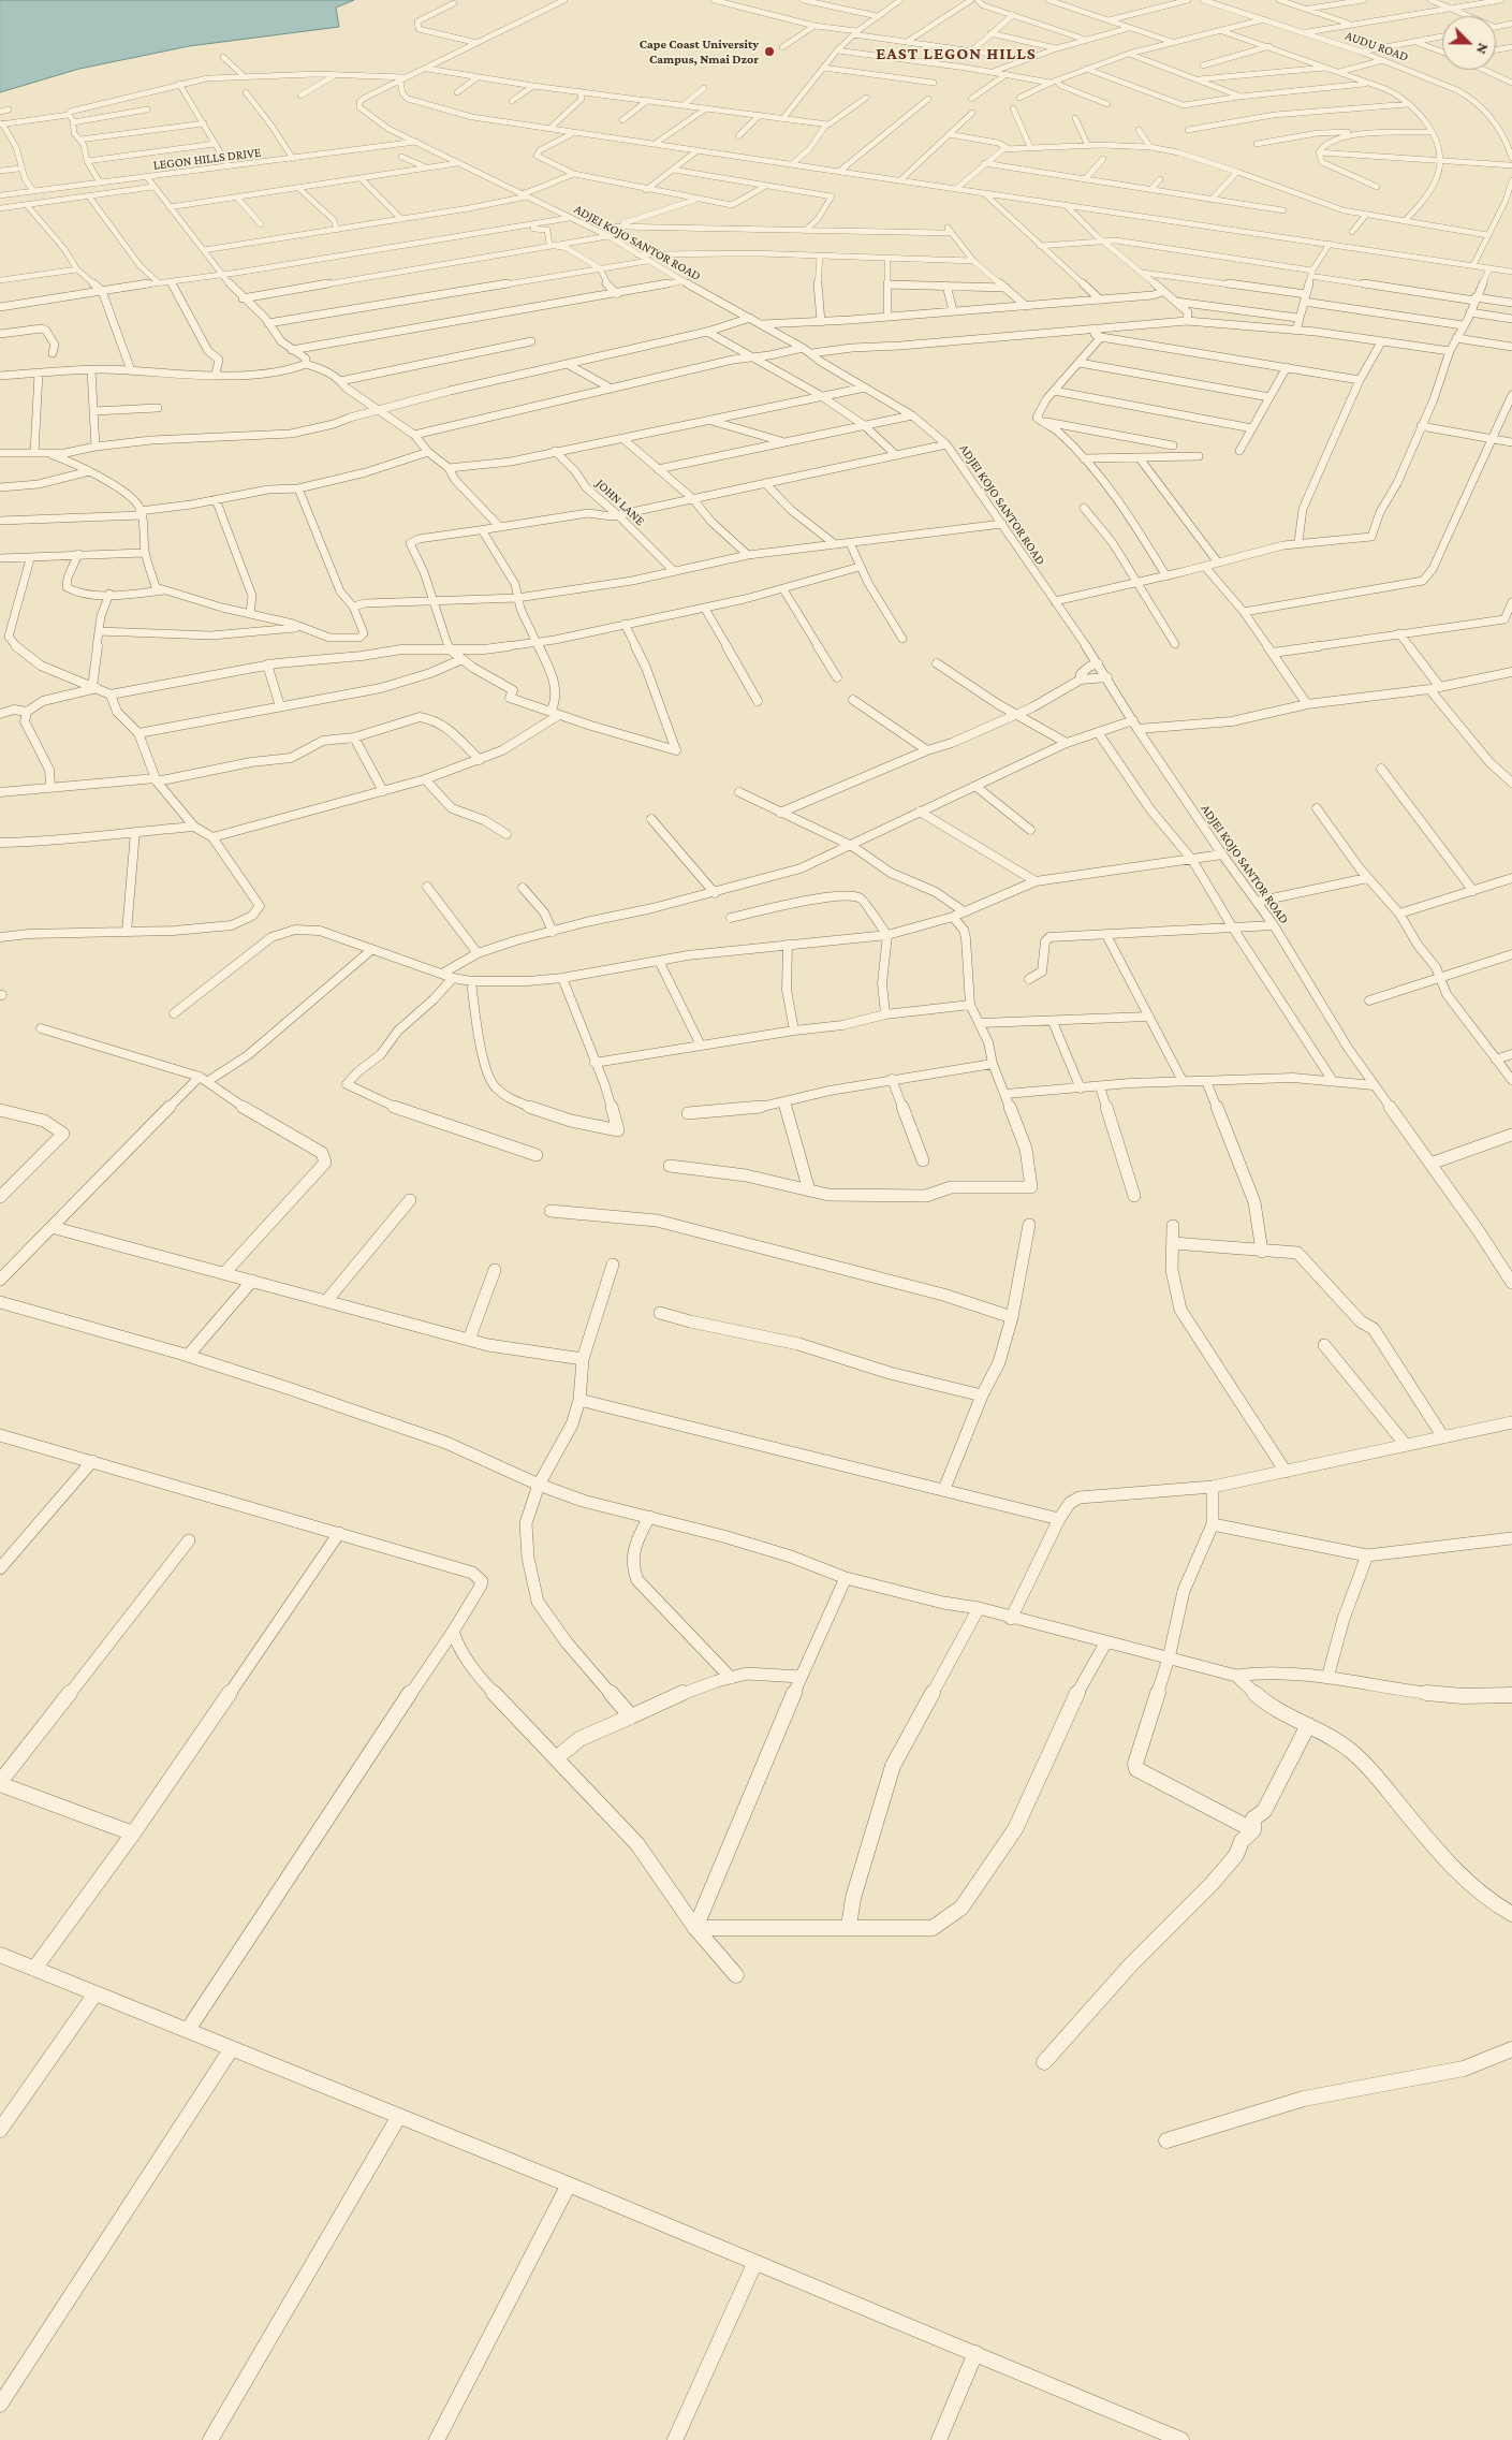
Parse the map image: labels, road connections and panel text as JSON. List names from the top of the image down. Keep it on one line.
{"streets":{"street":["AUDU ROAD","LEGON HILLS DRIVE","ADJEI KOJO SANTOR ROAD","JOHN LANE"]},"crossings":[["LEGON HILLS DRIVE","ADJEI KOJO SANTOR ROAD"]],"districts":["EAST LEGON HILLS"],"places":["Cape Coast University Campus, Nmai Dzor"],"north":"bottom right"}
